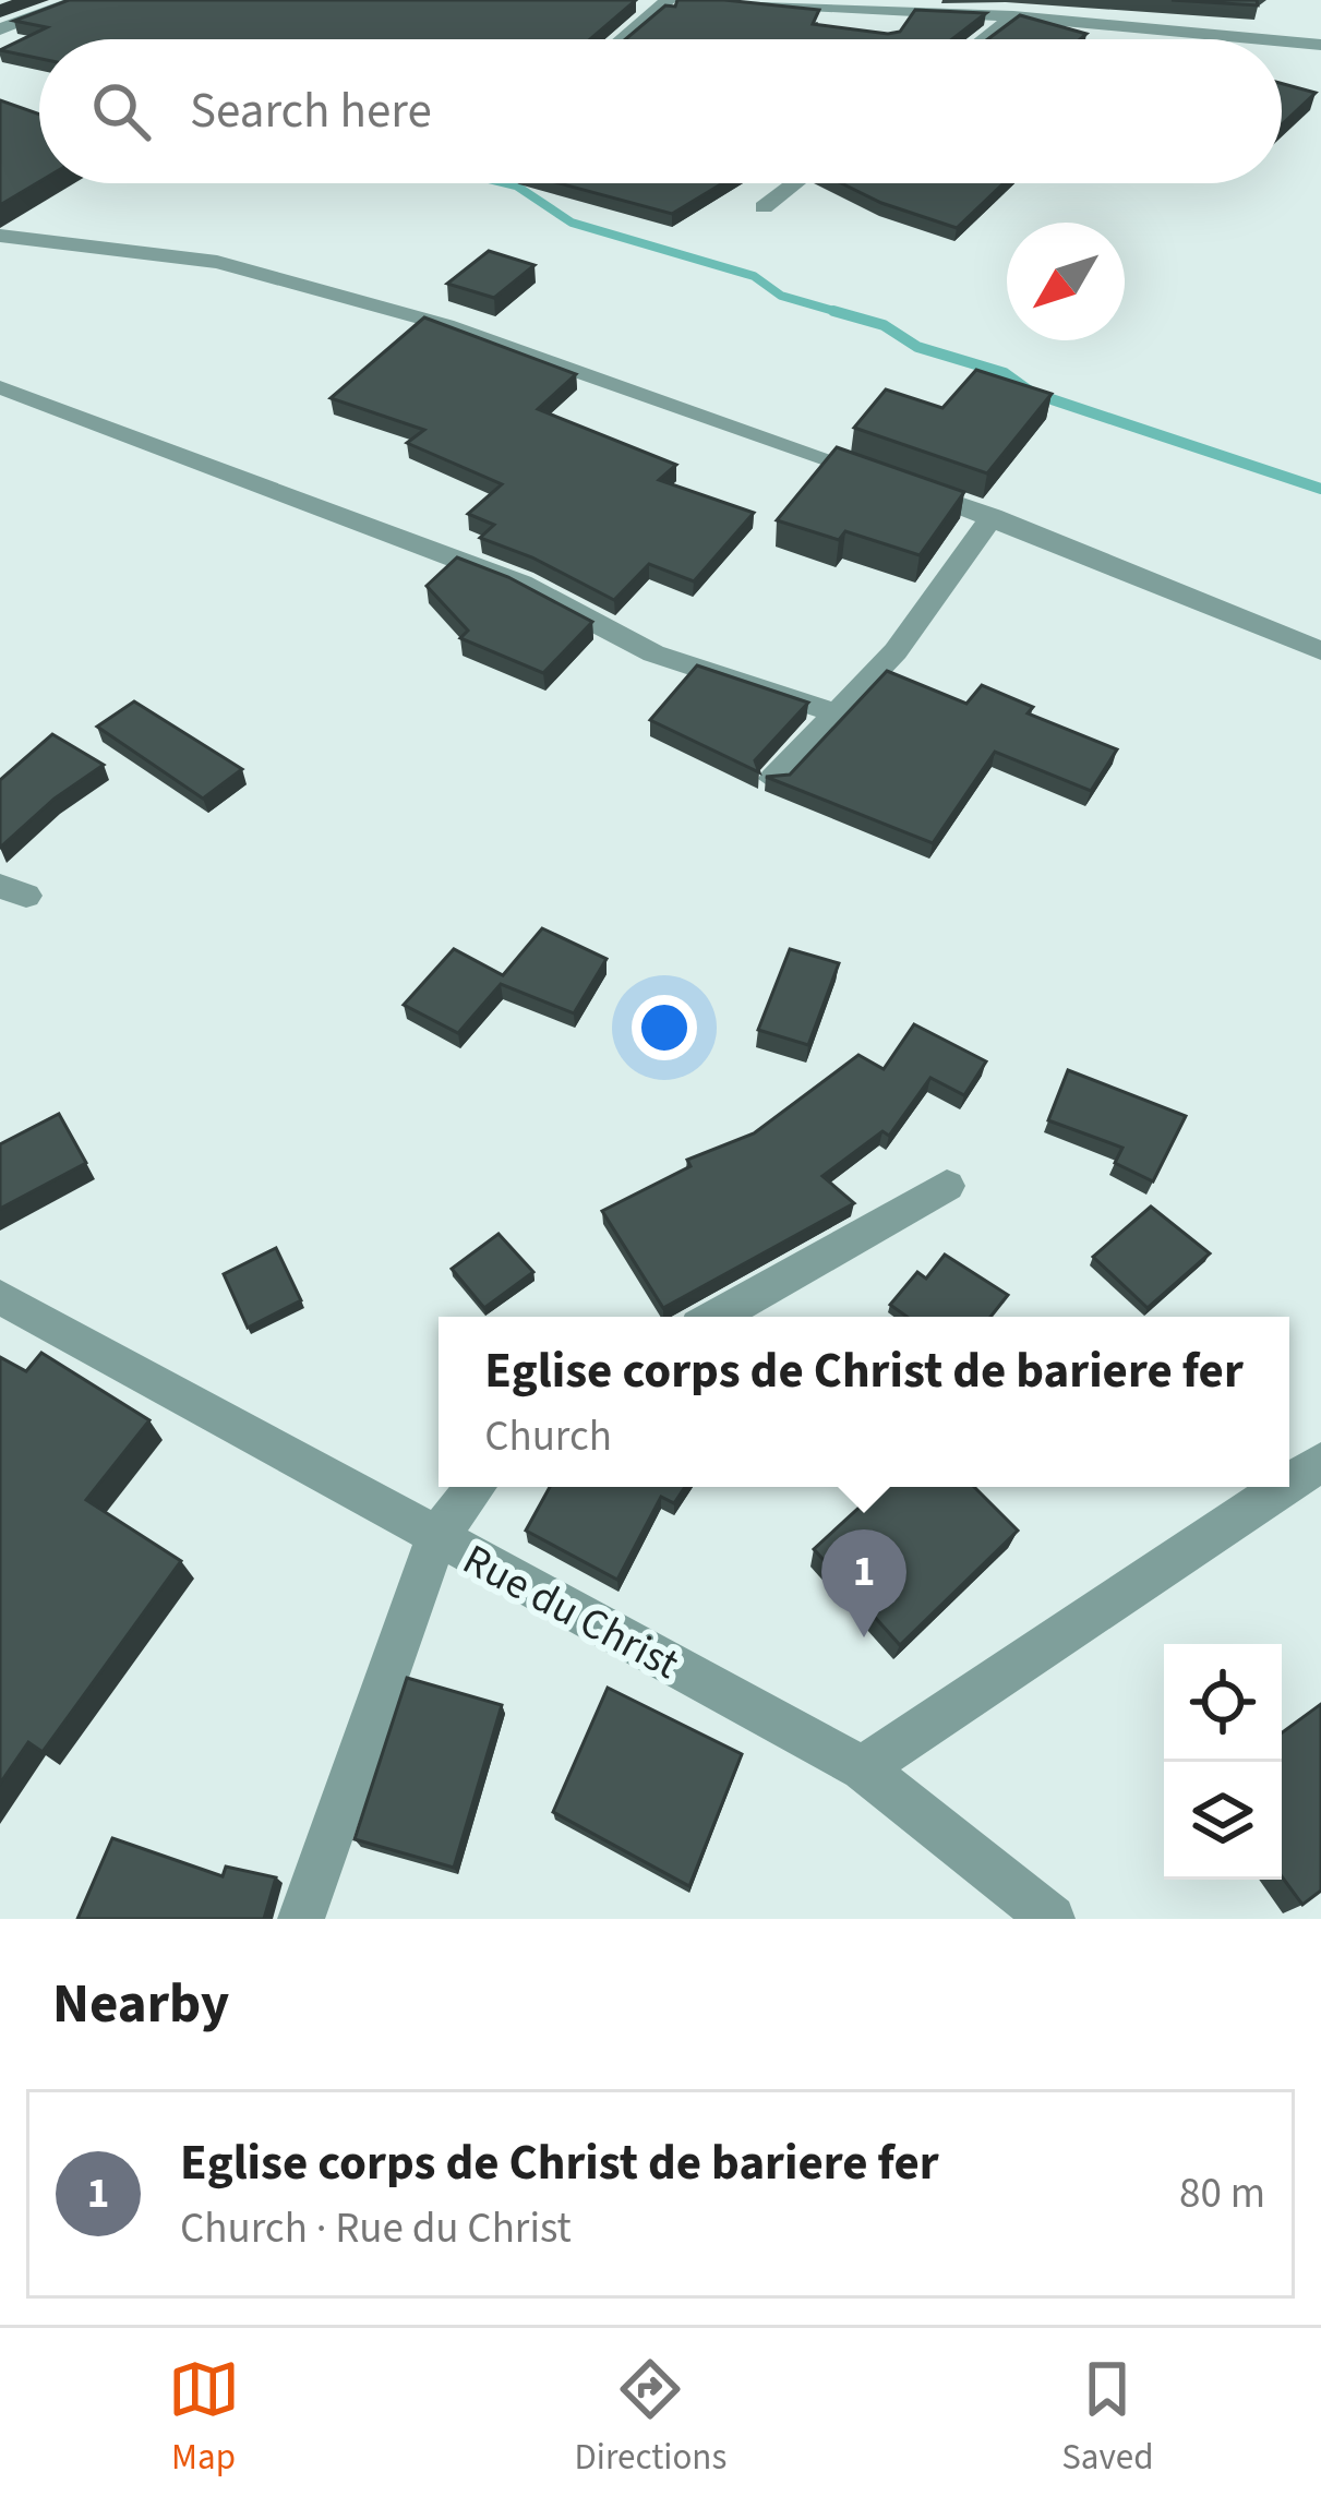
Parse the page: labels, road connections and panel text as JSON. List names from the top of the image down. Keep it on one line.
{"streets":{"street":["Rue du Christ"]},"north":"bottom left","page":{"search":"Search here","popup":["Eglise corps de Christ de bariere fer","Church"],"pins":"1","heading":"Nearby","list":[{"mark":"1","name":"Eglise corps de Christ de bariere fer","note":"Church · Rue du Christ","value":"80 m"}],"nav":["Map","Directions","Saved"]}}
